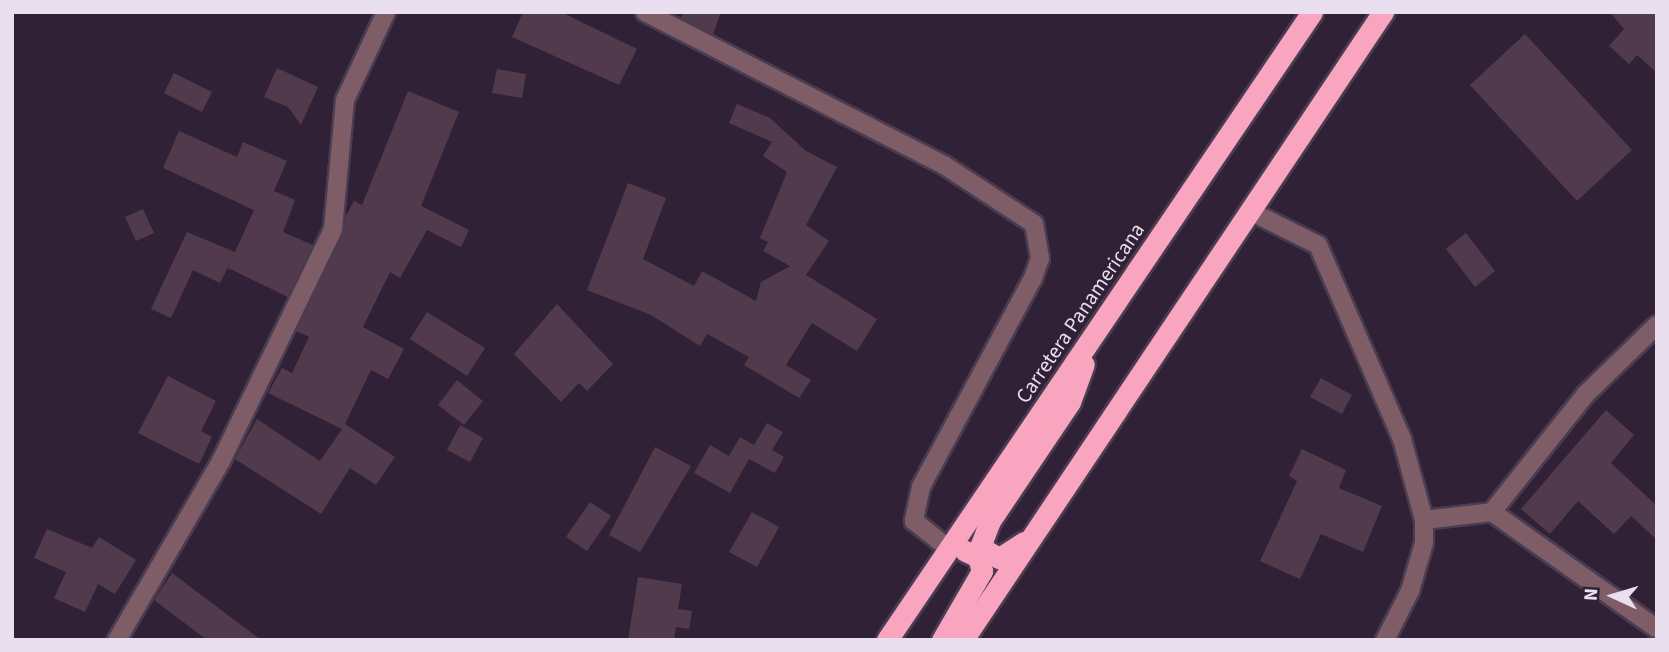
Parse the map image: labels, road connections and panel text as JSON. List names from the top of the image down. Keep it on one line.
{"streets":{"highway":["Carretera Panamericana"]},"north":"left"}
